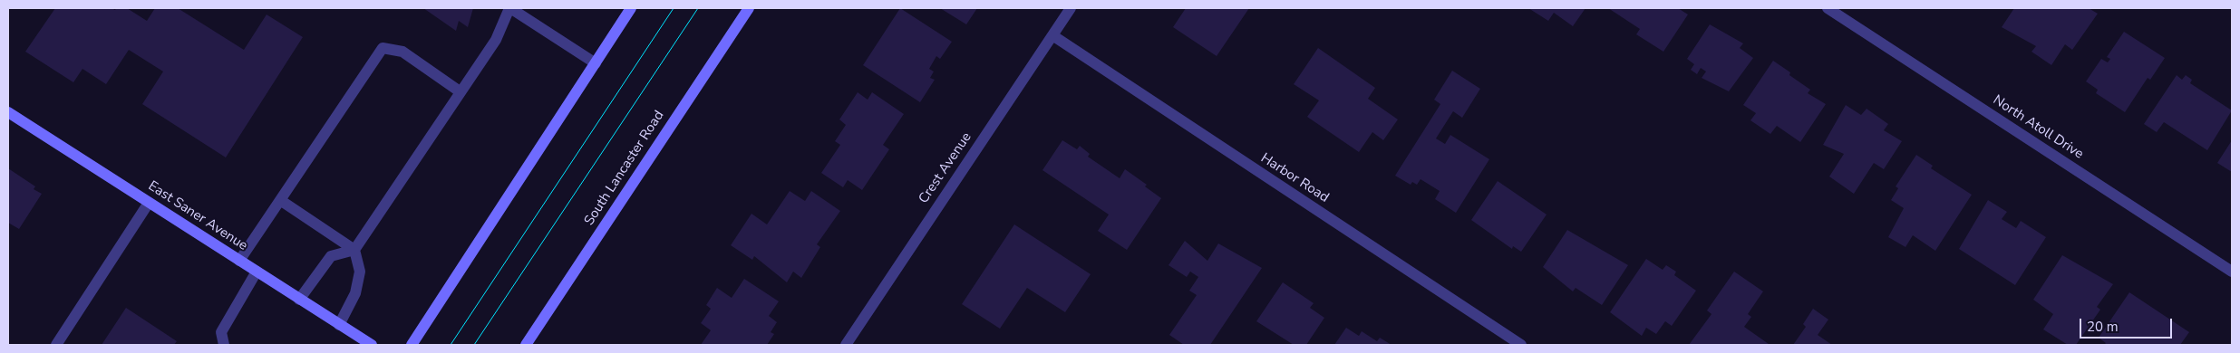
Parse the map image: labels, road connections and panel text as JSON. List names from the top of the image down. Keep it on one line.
{"streets":{"main road":["South Lancaster Road","East Saner Avenue"],"street":["North Atoll Drive","Crest Avenue","Harbor Road"]},"crossings":[["Crest Avenue","Harbor Road"]],"scale_bar":"20 m"}
